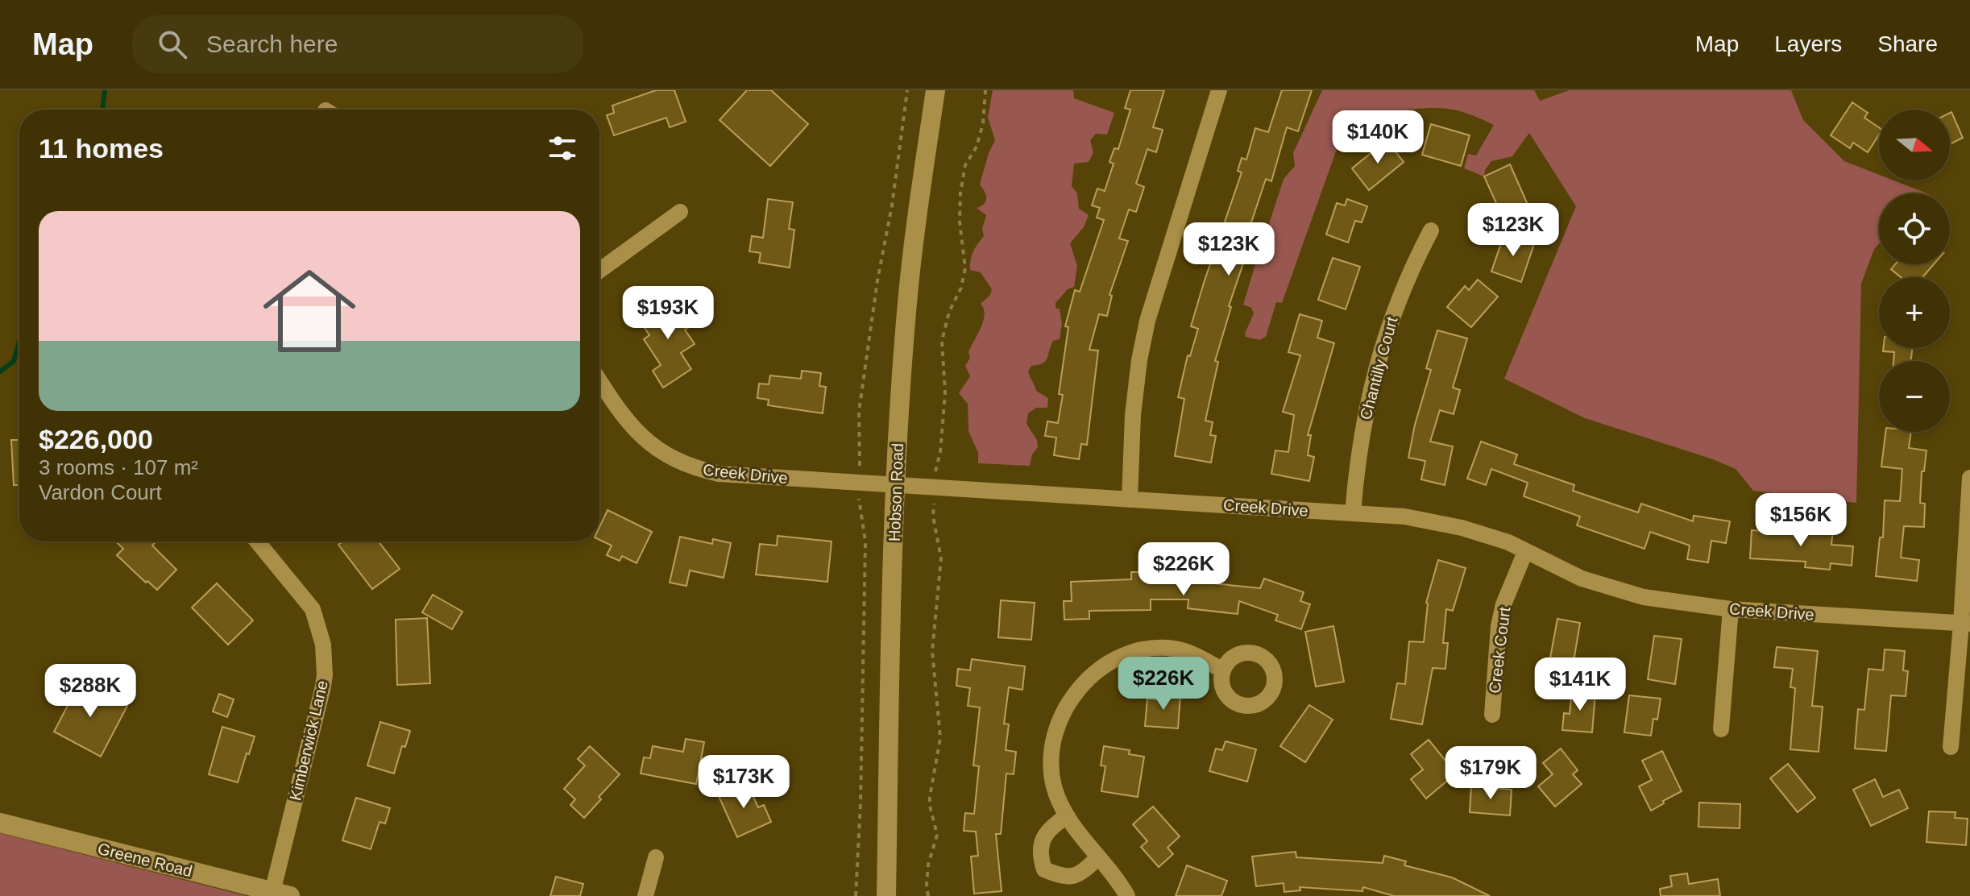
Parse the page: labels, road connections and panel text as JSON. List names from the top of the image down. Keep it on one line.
{"streets":{"main road":["Hobson Road","Greene Road"],"street":["Chantilly Court","Creek Drive","Creek Court","Kimberwick Lane"]},"crossings":[["Chantilly Court","Creek Drive"],["Creek Drive","Hobson Road"],["Creek Drive","Creek Court"],["Kimberwick Lane","Greene Road"]],"north":"right","page":{"header":"Map","search":"Search here","nav":["Map","Layers","Share"],"map_buttons":["+","−"],"heading":"11 homes","price":["$140K","$123K","$123K","$193K","$156K","$226K","$226K","$141K","$288K","$179K","$173K"],"list":[{"name":"$226,000","note":"3 rooms · 107 m² · Vardon Court"}]}}
